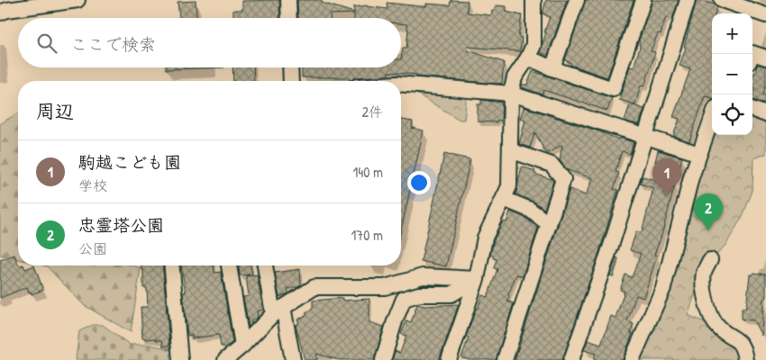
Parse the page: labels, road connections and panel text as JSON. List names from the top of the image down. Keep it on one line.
{"page":{"map_buttons":["+","−"],"search":"ここで検索","heading":["周辺","2件"],"list":[{"mark":"1","name":"駒越こども園","note":"学校","value":"140 m"},{"mark":"2","name":"忠霊塔公園","note":"公園","value":"170 m"}],"pins":["1","2"]}}
